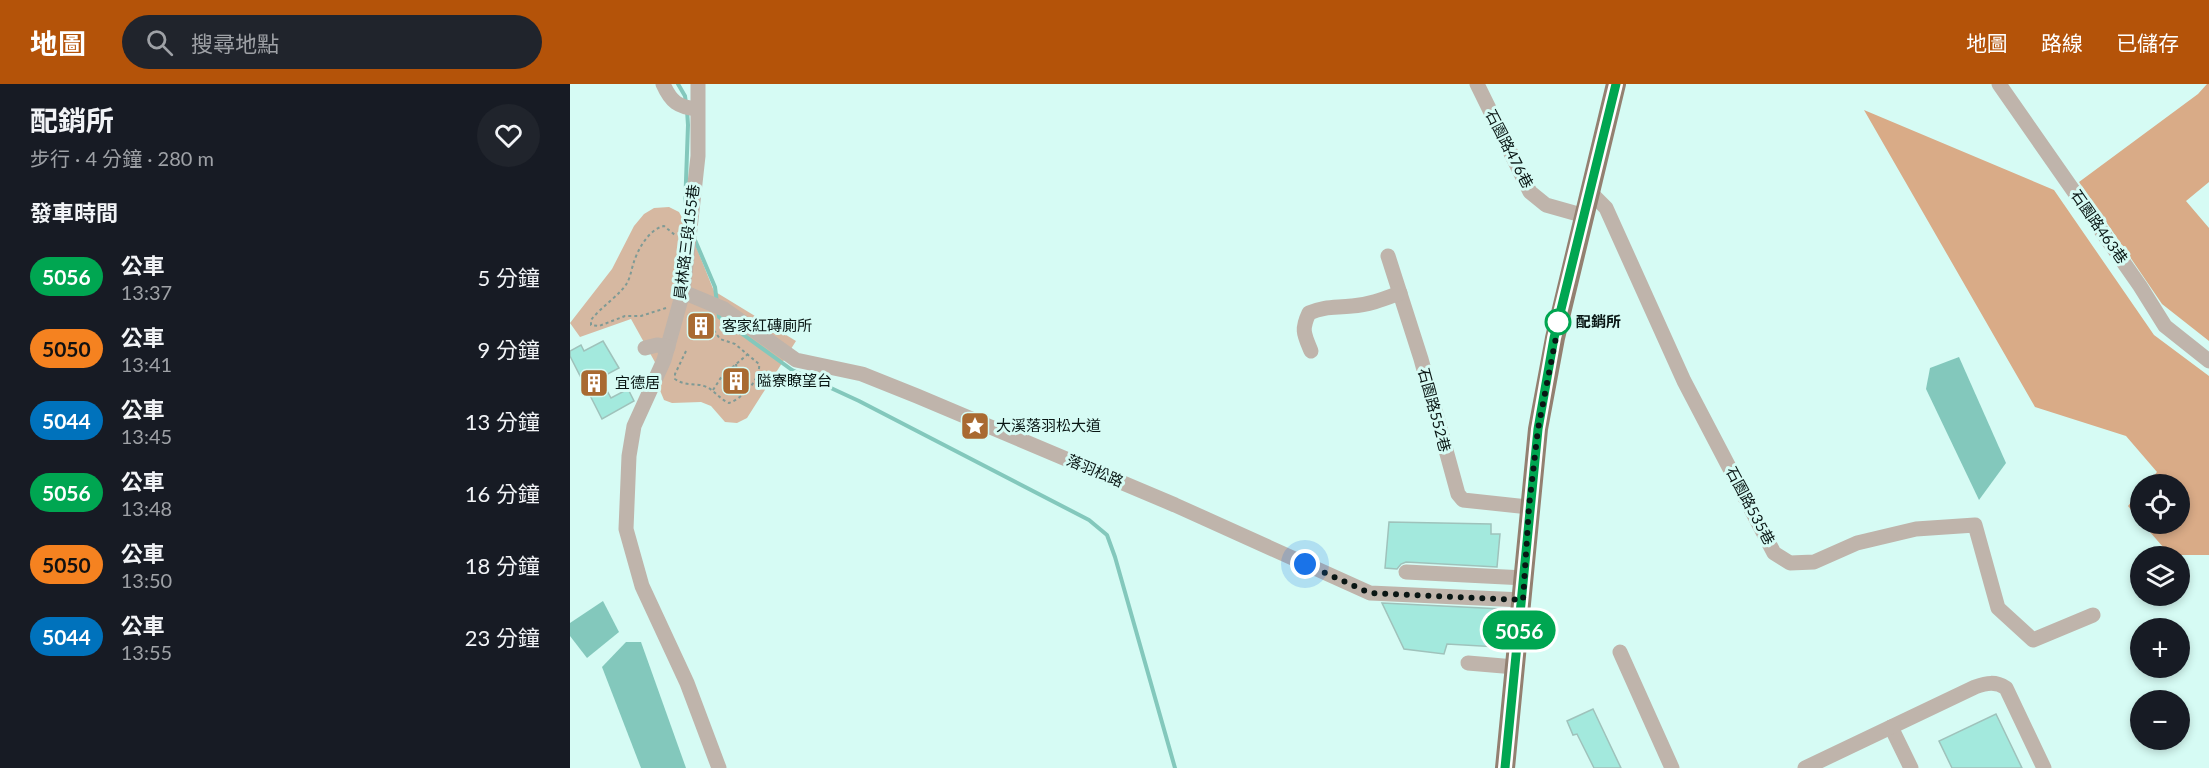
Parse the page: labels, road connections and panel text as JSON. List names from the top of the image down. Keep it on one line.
{"streets":{"street":["石園路476巷","石園路463巷","員林路三段155巷","石園路552巷","落羽松路","石園路535巷"]},"crossings":[["員林路三段155巷","落羽松路"]],"places":{"other":["配銷所"],"building":["客家紅磚廁所","隘寮瞭望台","宜德居"],"place":["大溪落羽松大道"]},"lines":["bus line 5056"],"page":{"header":"地圖","search":"搜尋地點","nav":["地圖","路線","已儲存"],"heading":[["配銷所","步行 · 4 分鐘 · 280 m"],"發車時間"],"on_map":"5056","list":[{"mark":"5056","name":"公車","note":"13:37","value":"5 分鐘"},{"mark":"5050","name":"公車","note":"13:41","value":"9 分鐘"},{"mark":"5044","name":"公車","note":"13:45","value":"13 分鐘"},{"mark":"5056","name":"公車","note":"13:48","value":"16 分鐘"},{"mark":"5050","name":"公車","note":"13:50","value":"18 分鐘"},{"mark":"5044","name":"公車","note":"13:55","value":"23 分鐘"}],"map_buttons":["+","−"]}}
